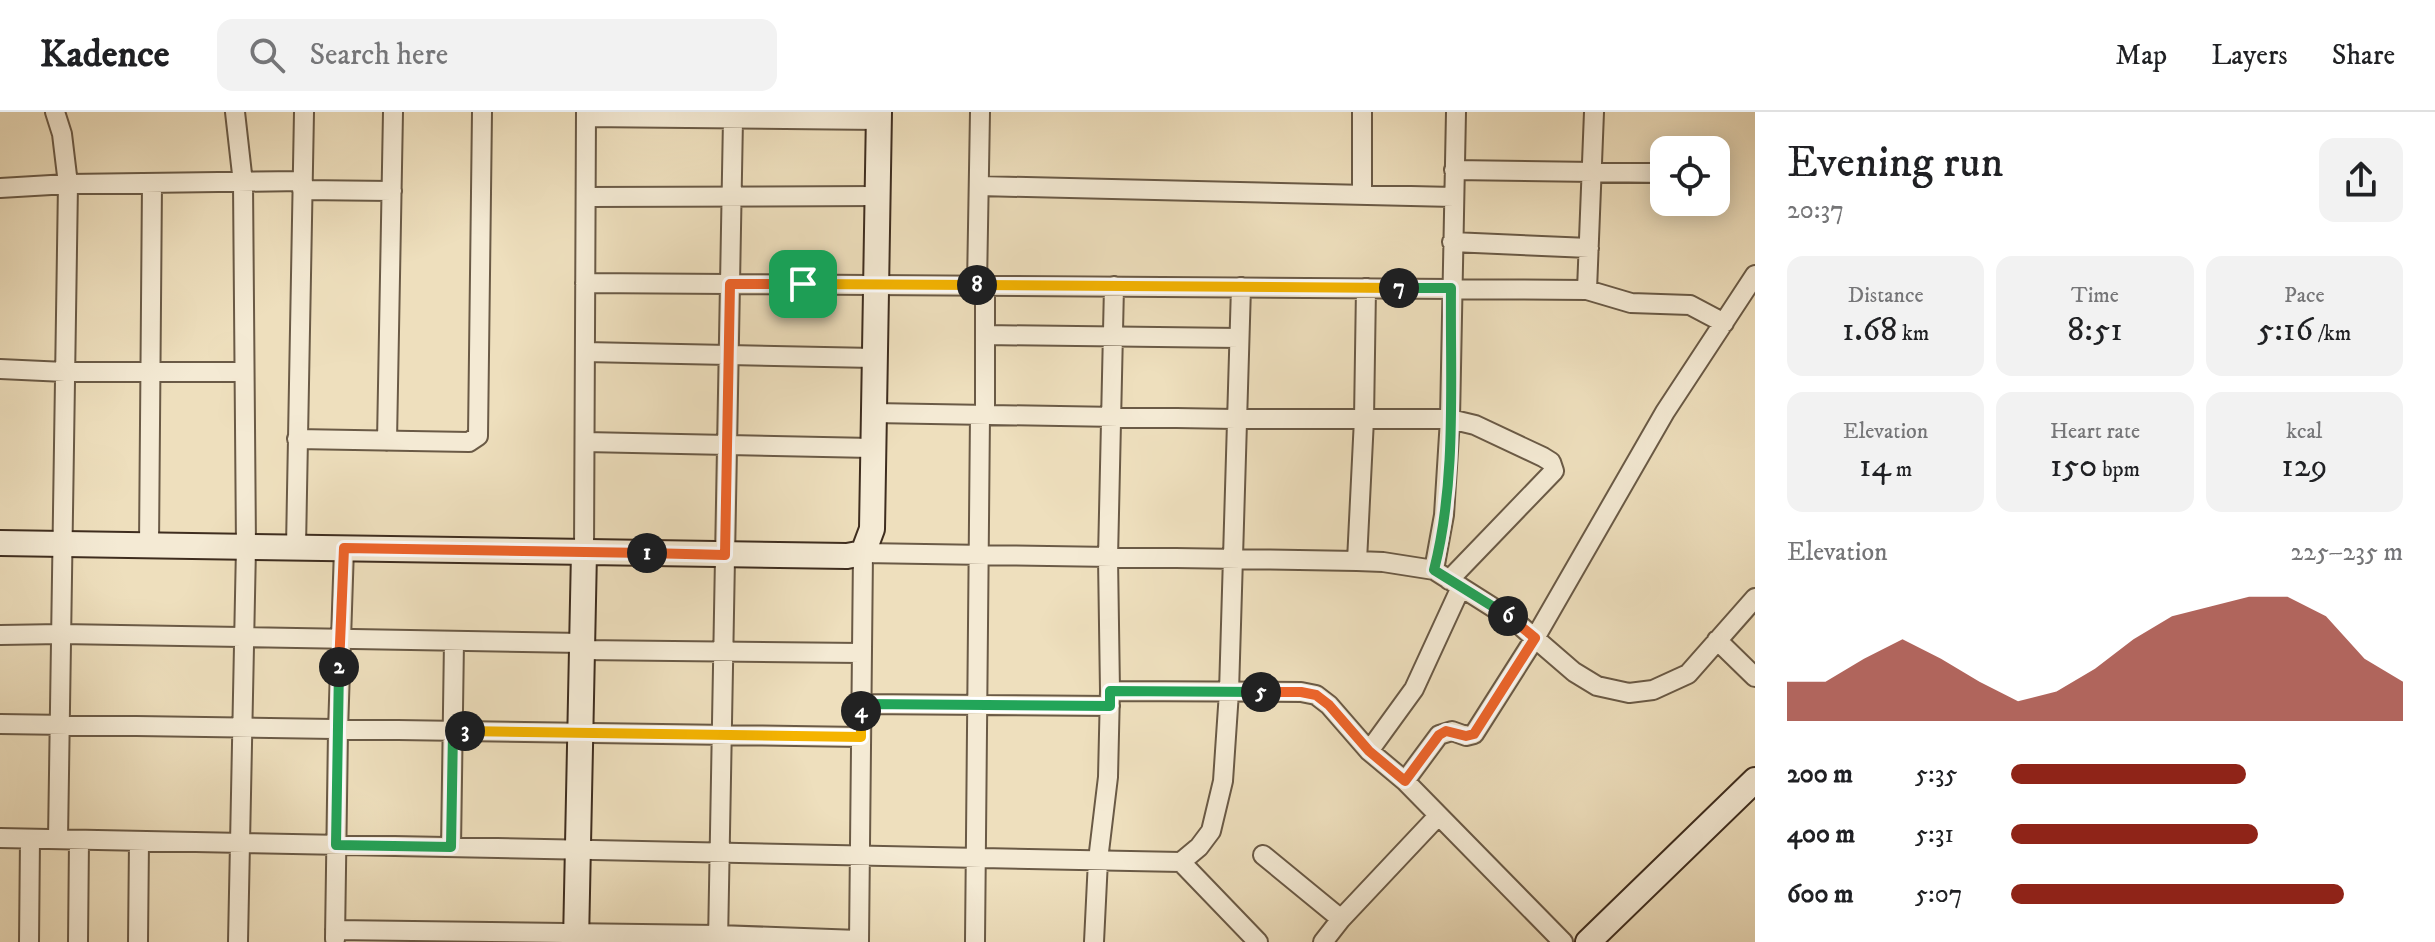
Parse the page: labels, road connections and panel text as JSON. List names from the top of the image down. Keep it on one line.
{"page":{"header":"Kadence","search":"Search here","nav":["Map","Layers","Share"],"heading":["Evening run","20:37"],"stats":[["Distance","1.68 km"],["Time","8:51"],["Pace","5:16 /km"],["Elevation","14 m"],["Heart rate","150 bpm"],["kcal","129"]],"pins":["8","7","1","6","2","5","4","3"],"chart":["Elevation","225–235 m"],"list":[{"name":"200 m","note":"5:35"},{"name":"400 m","note":"5:31"},{"name":"600 m","note":"5:07"}]}}
